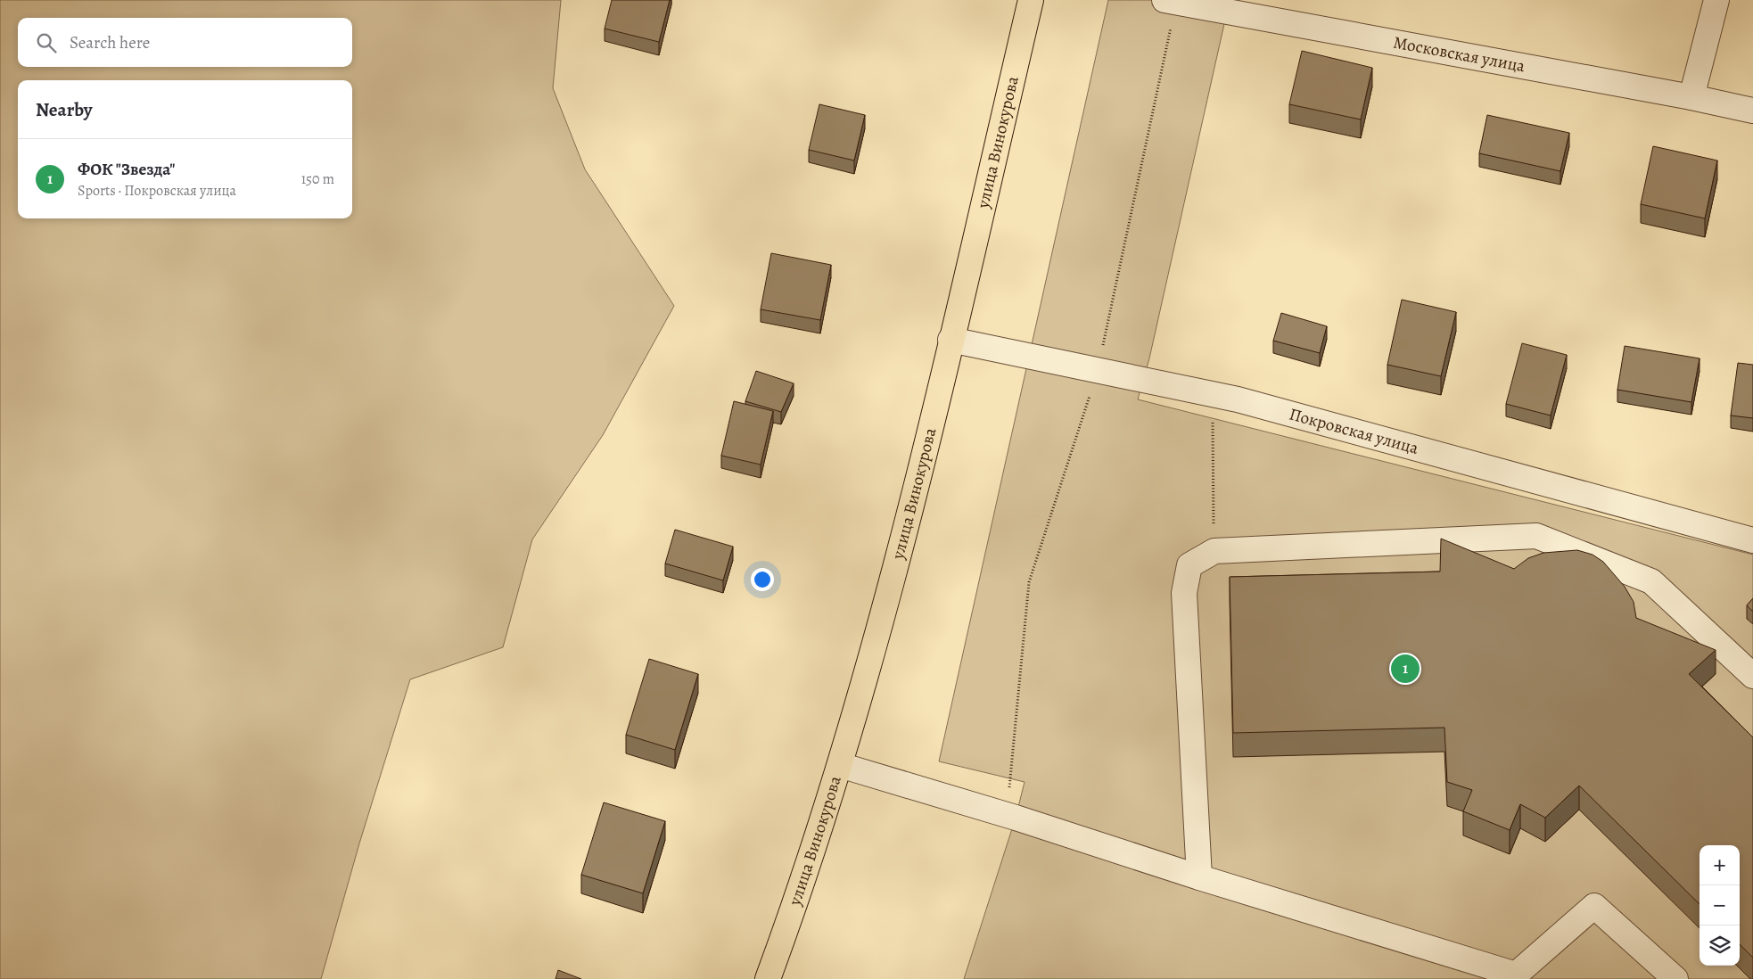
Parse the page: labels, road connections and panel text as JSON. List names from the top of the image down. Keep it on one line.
{"streets":{"main road":["улица Винокурова"],"street":["Московская улица","Покровская улица"]},"crossings":[["улица Винокурова","Покровская улица"]],"page":{"search":"Search here","heading":"Nearby","list":[{"mark":"1","name":"ФОК \"Звезда\"","note":"Sports · Покровская улица","value":"150 m"}],"pins":"1","map_buttons":["+","−"]}}
